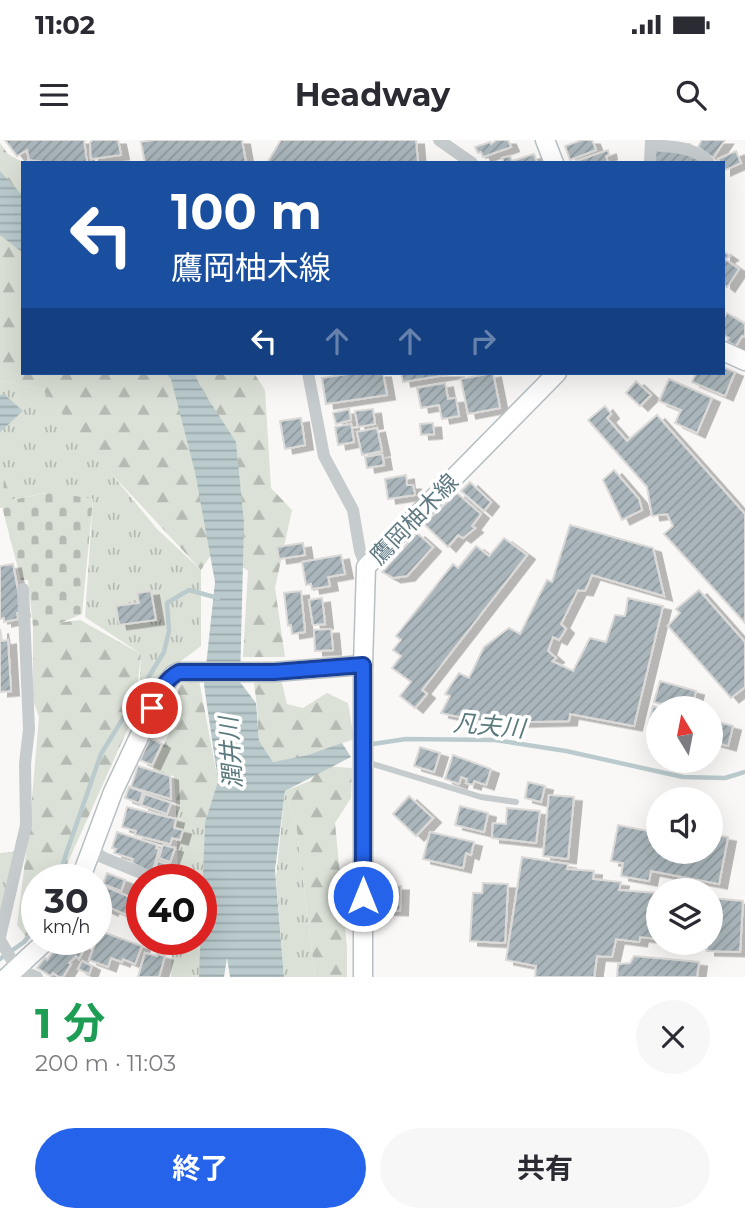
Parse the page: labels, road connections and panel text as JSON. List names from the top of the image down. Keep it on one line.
{"streets":{"main road":["鷹岡柚木線"]},"water":["凡夫川","潤井川"],"north":"top","page":{"status":"11:02","header":"Headway","turn":["100 m","鷹岡柚木線"],"speed":"30 km/h","limit":"40","heading":["1 分","200 m · 11:03"],"buttons":["終了","共有"]}}
